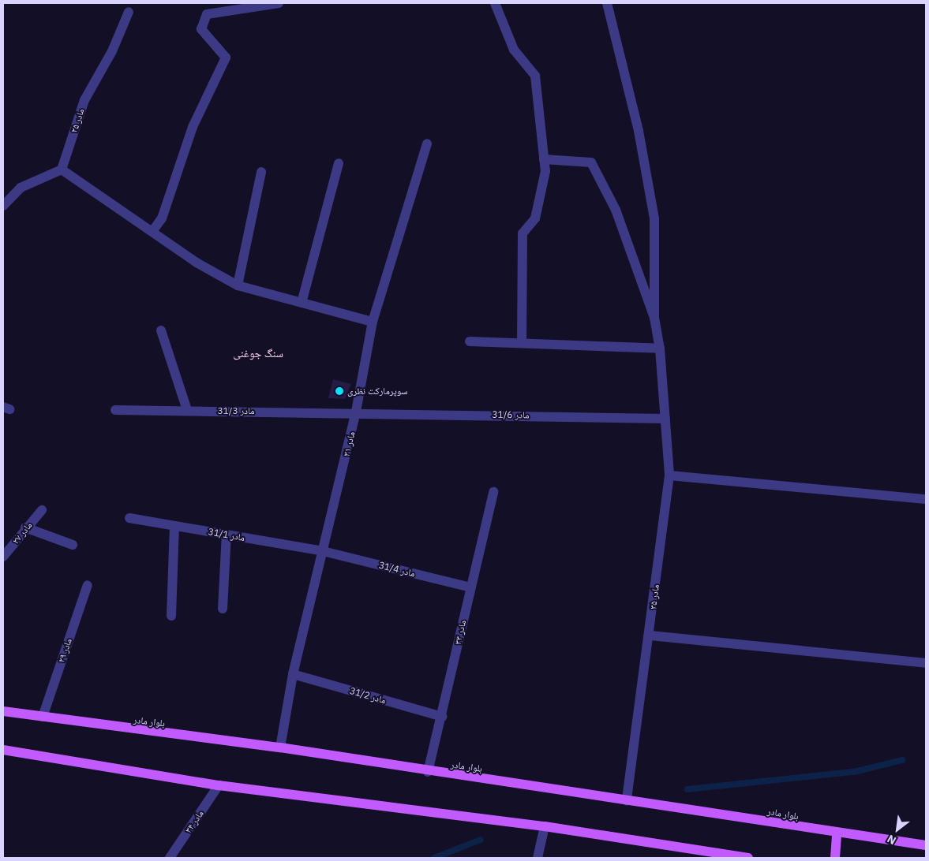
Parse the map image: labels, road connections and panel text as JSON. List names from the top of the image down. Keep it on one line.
{"streets":{"main road":["بلوار مادر"],"street":["مادر ۲۵","مادر 31/3","مادر 31/6","مادر ۳۱","مادر ۲۷","مادر 31/1","مادر 31/4","مادر ۳۵","مادر ۳۳","مادر ۲۹","مادر 31/2","مادر ۳۴"]},"crossings":[["مادر 31/3","مادر 31/6"],["مادر 31/3","مادر ۳۱"],["مادر 31/6","مادر ۳۱"],["مادر 31/6","مادر ۳۵"],["مادر ۳۱","مادر 31/1"],["مادر ۳۱","مادر 31/4"],["مادر ۳۱","مادر 31/2"],["مادر ۳۱","بلوار مادر"],["مادر 31/1","مادر 31/4"],["مادر 31/4","مادر ۳۳"],["مادر ۳۵","بلوار مادر"],["مادر ۳۳","مادر 31/2"],["مادر ۳۳","بلوار مادر"],["مادر ۲۹","بلوار مادر"]],"districts":["سنگ جوغنی"],"places":["سوپرمارکت نظری"],"north":"bottom left"}
